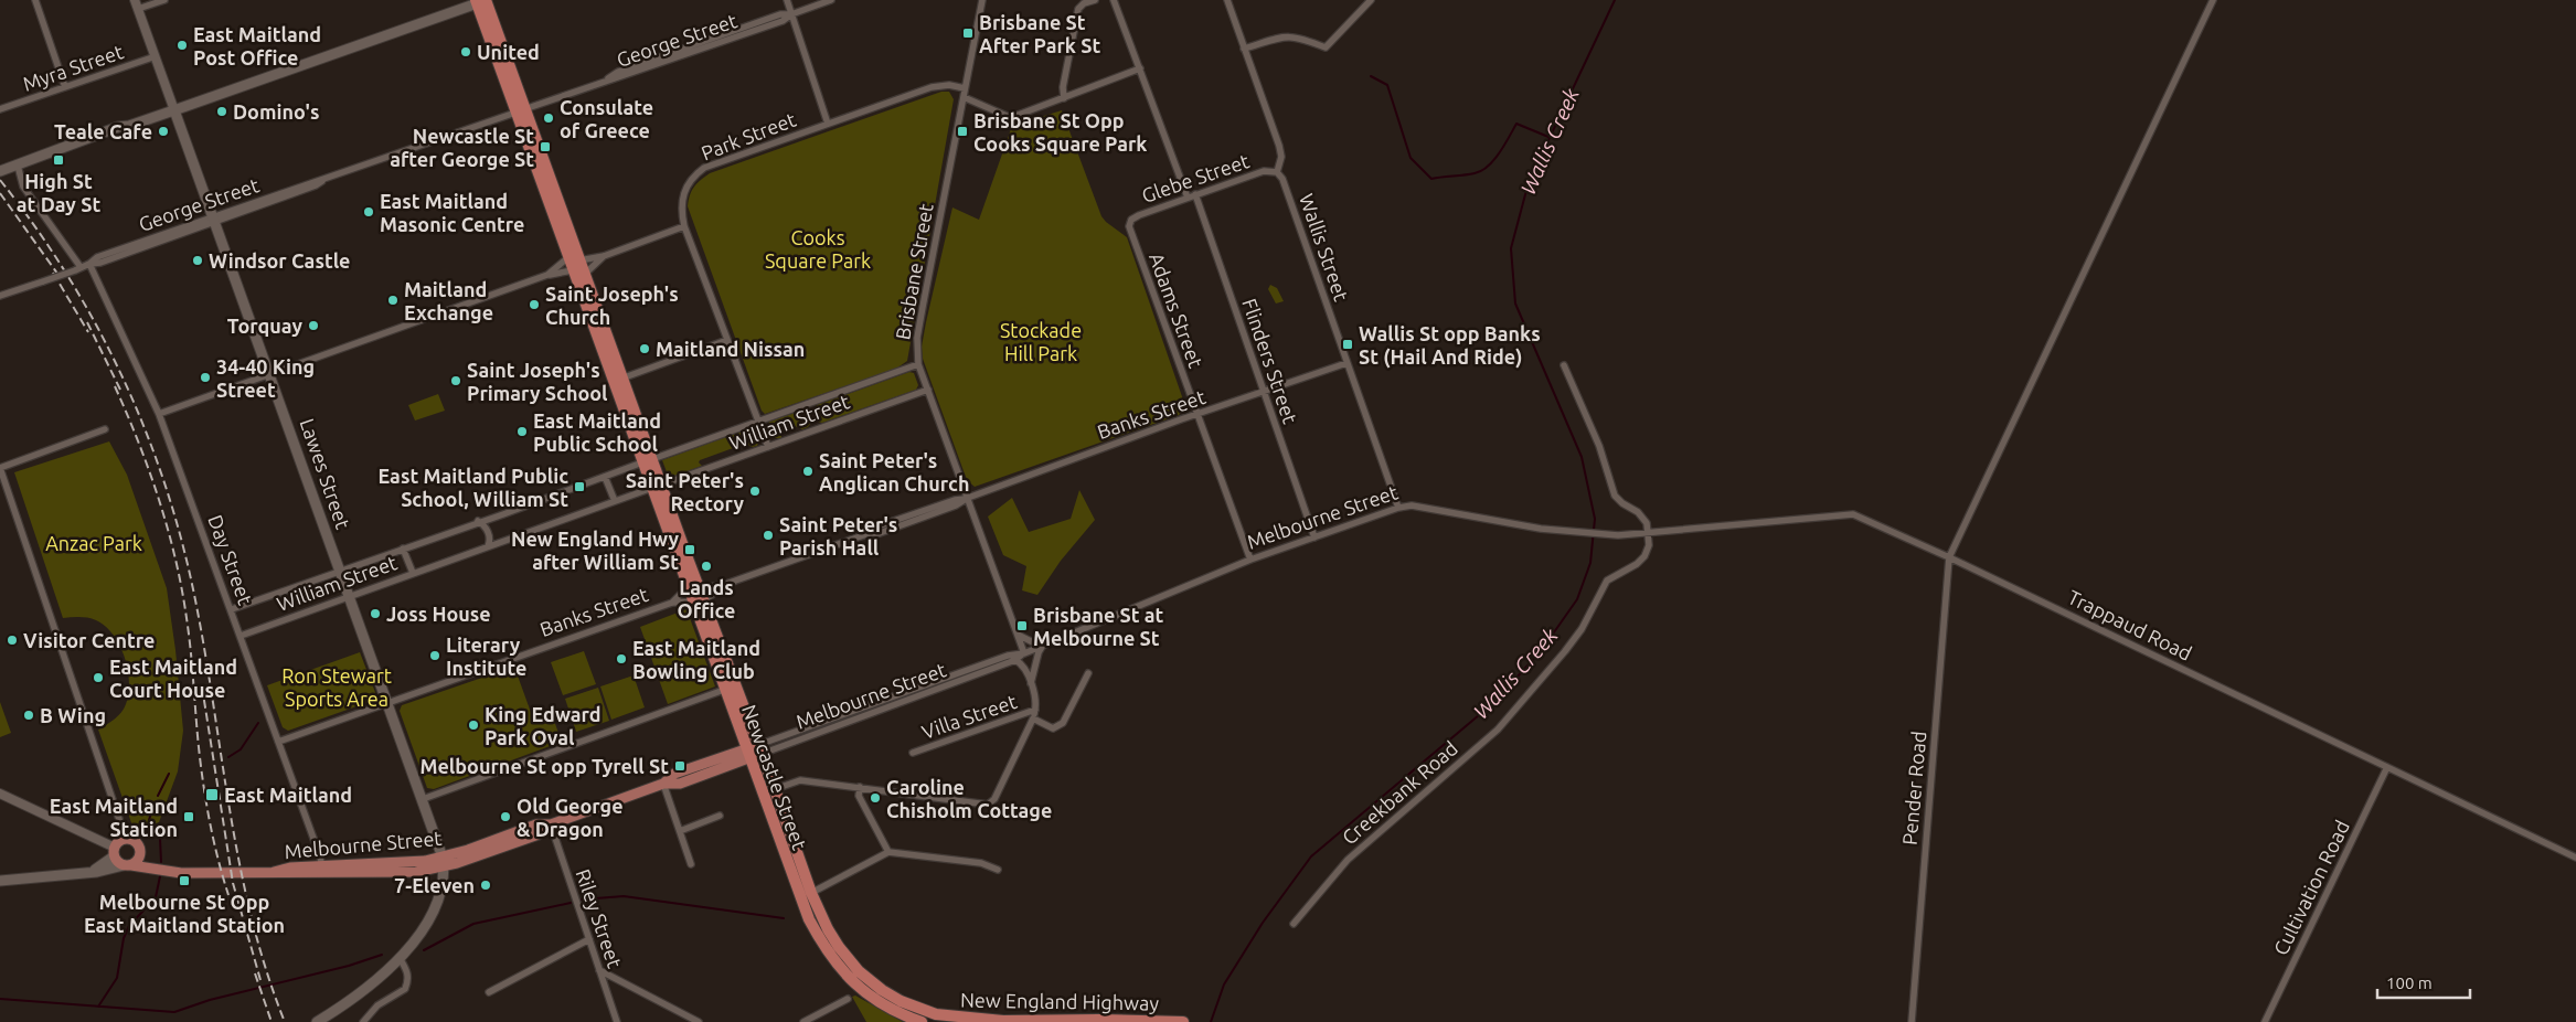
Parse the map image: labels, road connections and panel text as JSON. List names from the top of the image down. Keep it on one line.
{"streets":{"highway":["Newcastle Street","New England Highway"],"main road":["Lawes Street","Melbourne Street"],"street":["George Street","Myra Street","Park Street","Glebe Street","Wallis Street","Brisbane Street","Adams Street","Flinders Street","Banks Street","William Street","Day Street","Trappaud Road","Villa Street","Pender Road","Creekbank Road","Cultivation Road","Riley Street"]},"crossings":[["George Street","Lawes Street"],["George Street","Day Street"],["George Street","Newcastle Street"],["Myra Street","Lawes Street"],["Park Street","Brisbane Street"],["Park Street","William Street"],["Glebe Street","Wallis Street"],["Glebe Street","Adams Street"],["Glebe Street","Flinders Street"],["Wallis Street","Banks Street"],["Wallis Street","Melbourne Street"],["Brisbane Street","Banks Street"],["Brisbane Street","William Street"],["Brisbane Street","Melbourne Street"],["Adams Street","Banks Street"],["Adams Street","Melbourne Street"],["Flinders Street","Banks Street"],["Flinders Street","Melbourne Street"],["Banks Street","Lawes Street"],["Banks Street","Day Street"],["Banks Street","Newcastle Street"],["William Street","Lawes Street"],["William Street","Day Street"],["William Street","Newcastle Street"],["Lawes Street","Melbourne Street"],["Melbourne Street","Day Street"],["Melbourne Street","Trappaud Road"],["Melbourne Street","Newcastle Street"],["Melbourne Street","Creekbank Road"],["Melbourne Street","Riley Street"],["Trappaud Road","Pender Road"],["Trappaud Road","Creekbank Road"],["Trappaud Road","Cultivation Road"],["Newcastle Street","New England Highway"]],"water":["Wallis Creek"],"parks":["Cooks Square Park","Stockade Hill Park","Anzac Park","Ron Stewart Sports Area"],"places":{"transit":["Brisbane St After Park St","Brisbane St Opp Cooks Square Park","Newcastle St after George St","High St at Day St","Wallis St opp Banks St (Hail And Ride)","East Maitland Public School, William St","New England Hwy after William St","Brisbane St at Melbourne St","Melbourne St opp Tyrell St","East Maitland","East Maitland Station","Melbourne St Opp East Maitland Station"],"other":["East Maitland Post Office","United","Domino's","Consulate of Greece","Teale Cafe","East Maitland Masonic Centre","Windsor Castle","Maitland Exchange","Saint Joseph's Church","Torquay","Maitland Nissan","34-40 King Street","Saint Joseph's Primary School","East Maitland Public School","Saint Peter's Anglican Church","Saint Peter's Rectory","Saint Peter's Parish Hall","Lands Office","Joss House","Visitor Centre","Literary Institute","East Maitland Bowling Club","East Maitland Court House","B Wing","King Edward Park Oval","Caroline Chisholm Cottage","Old George & Dragon","7-Eleven"]},"scale_bar":"100 m"}
